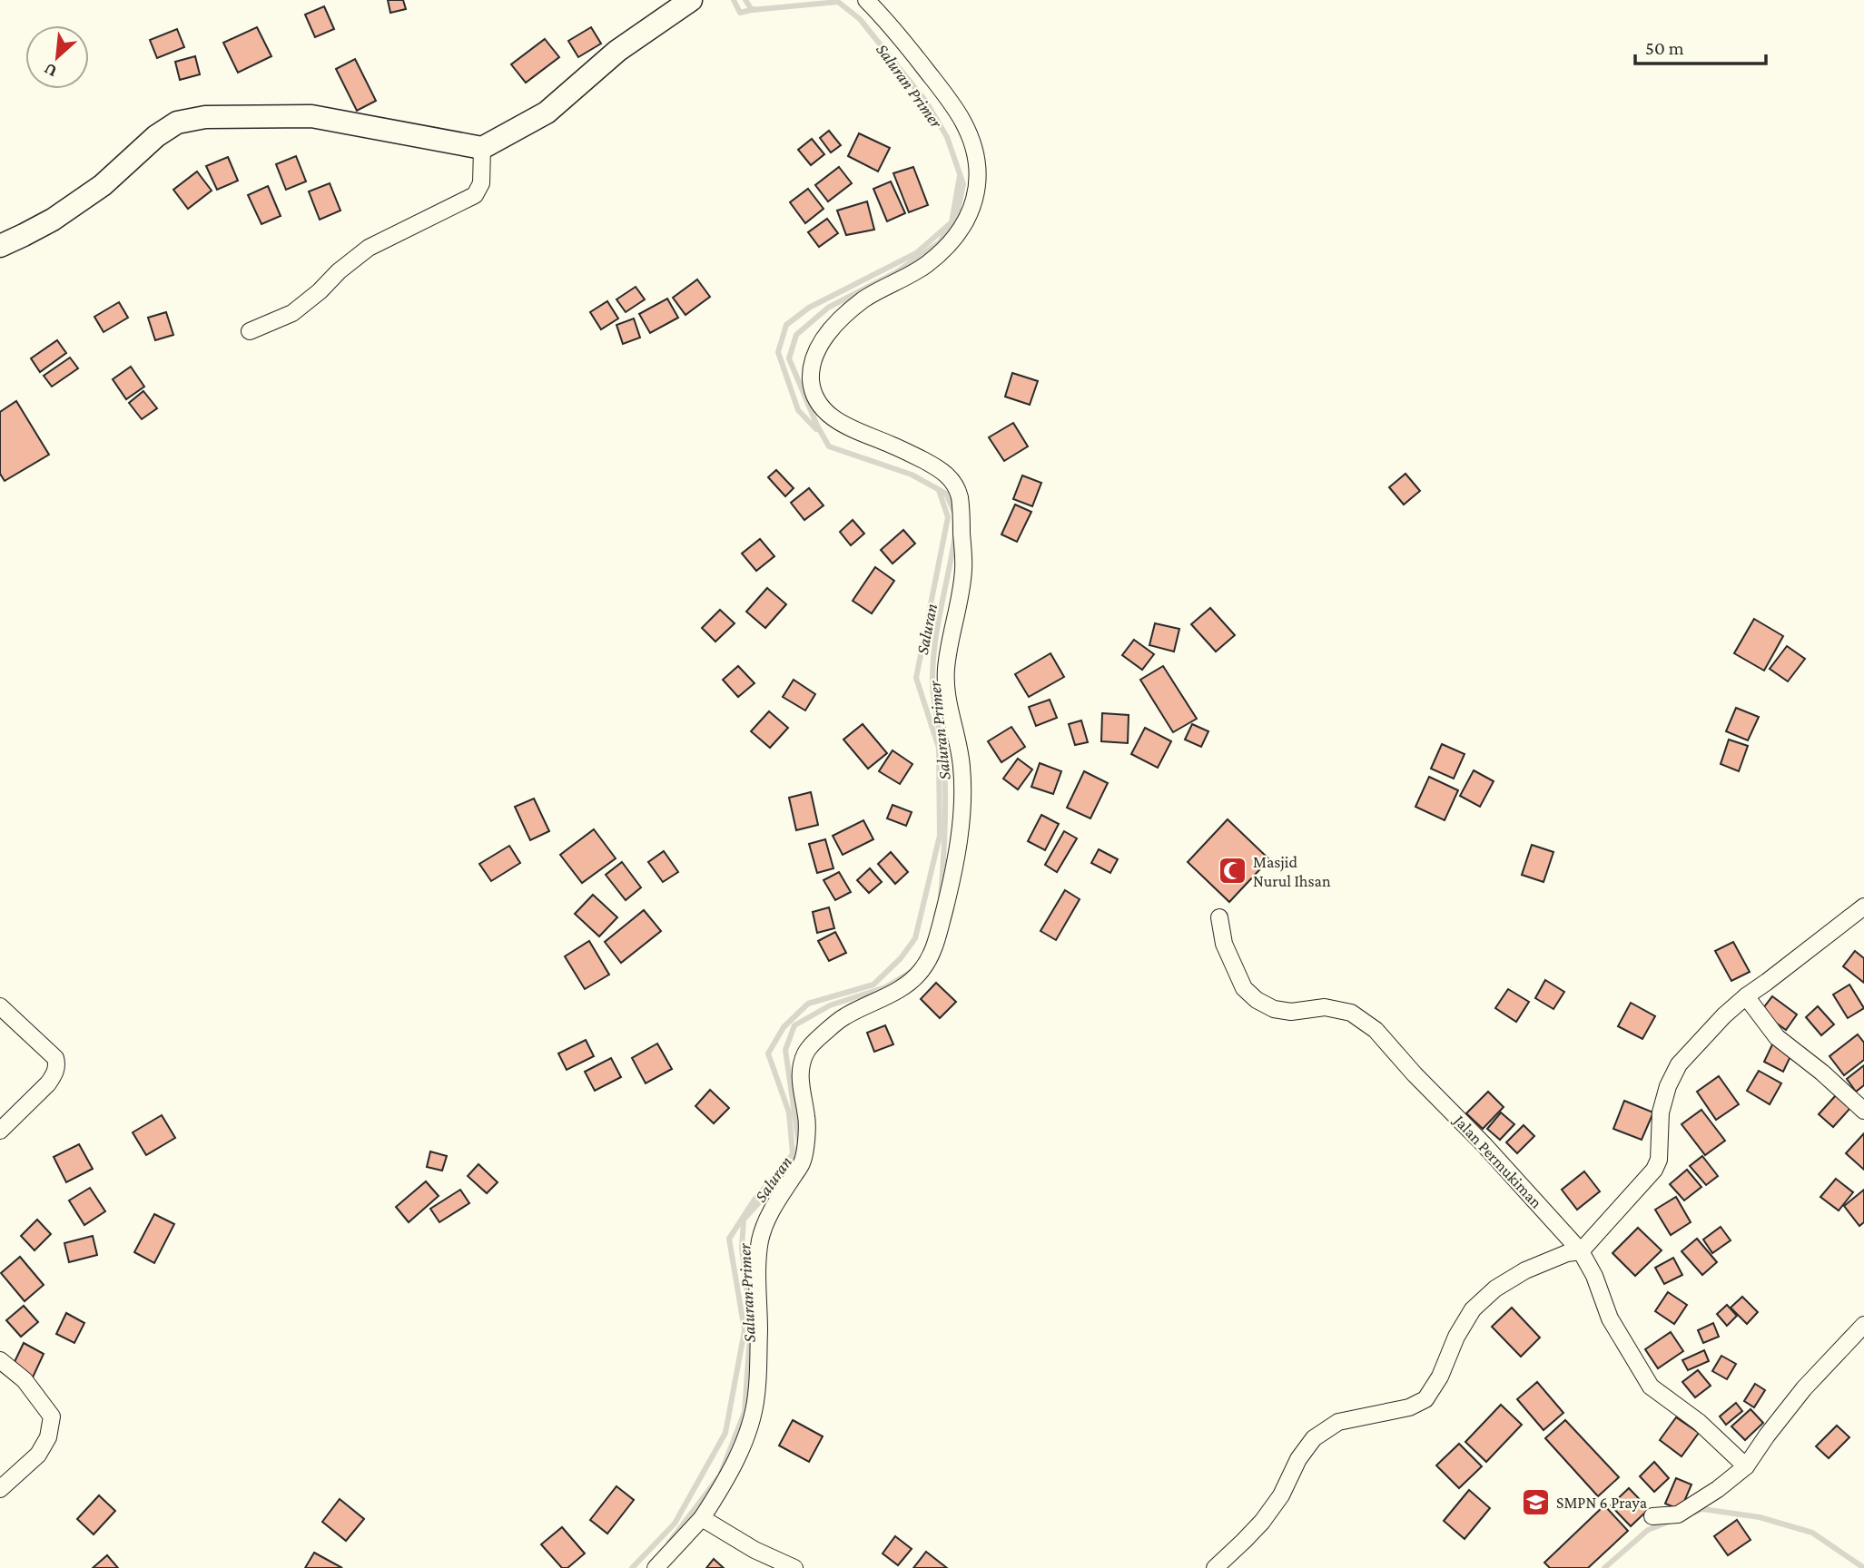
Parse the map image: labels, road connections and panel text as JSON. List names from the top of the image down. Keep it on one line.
{"streets":{"street":["Jalan Permukiman"]},"water":["Saluran Primer","Saluran"],"places":{"mosque":["Masjid Nurul Ihsan"],"school or university":["SMPN 6 Praya"]},"scale_bar":"50 m","north":"bottom left"}
